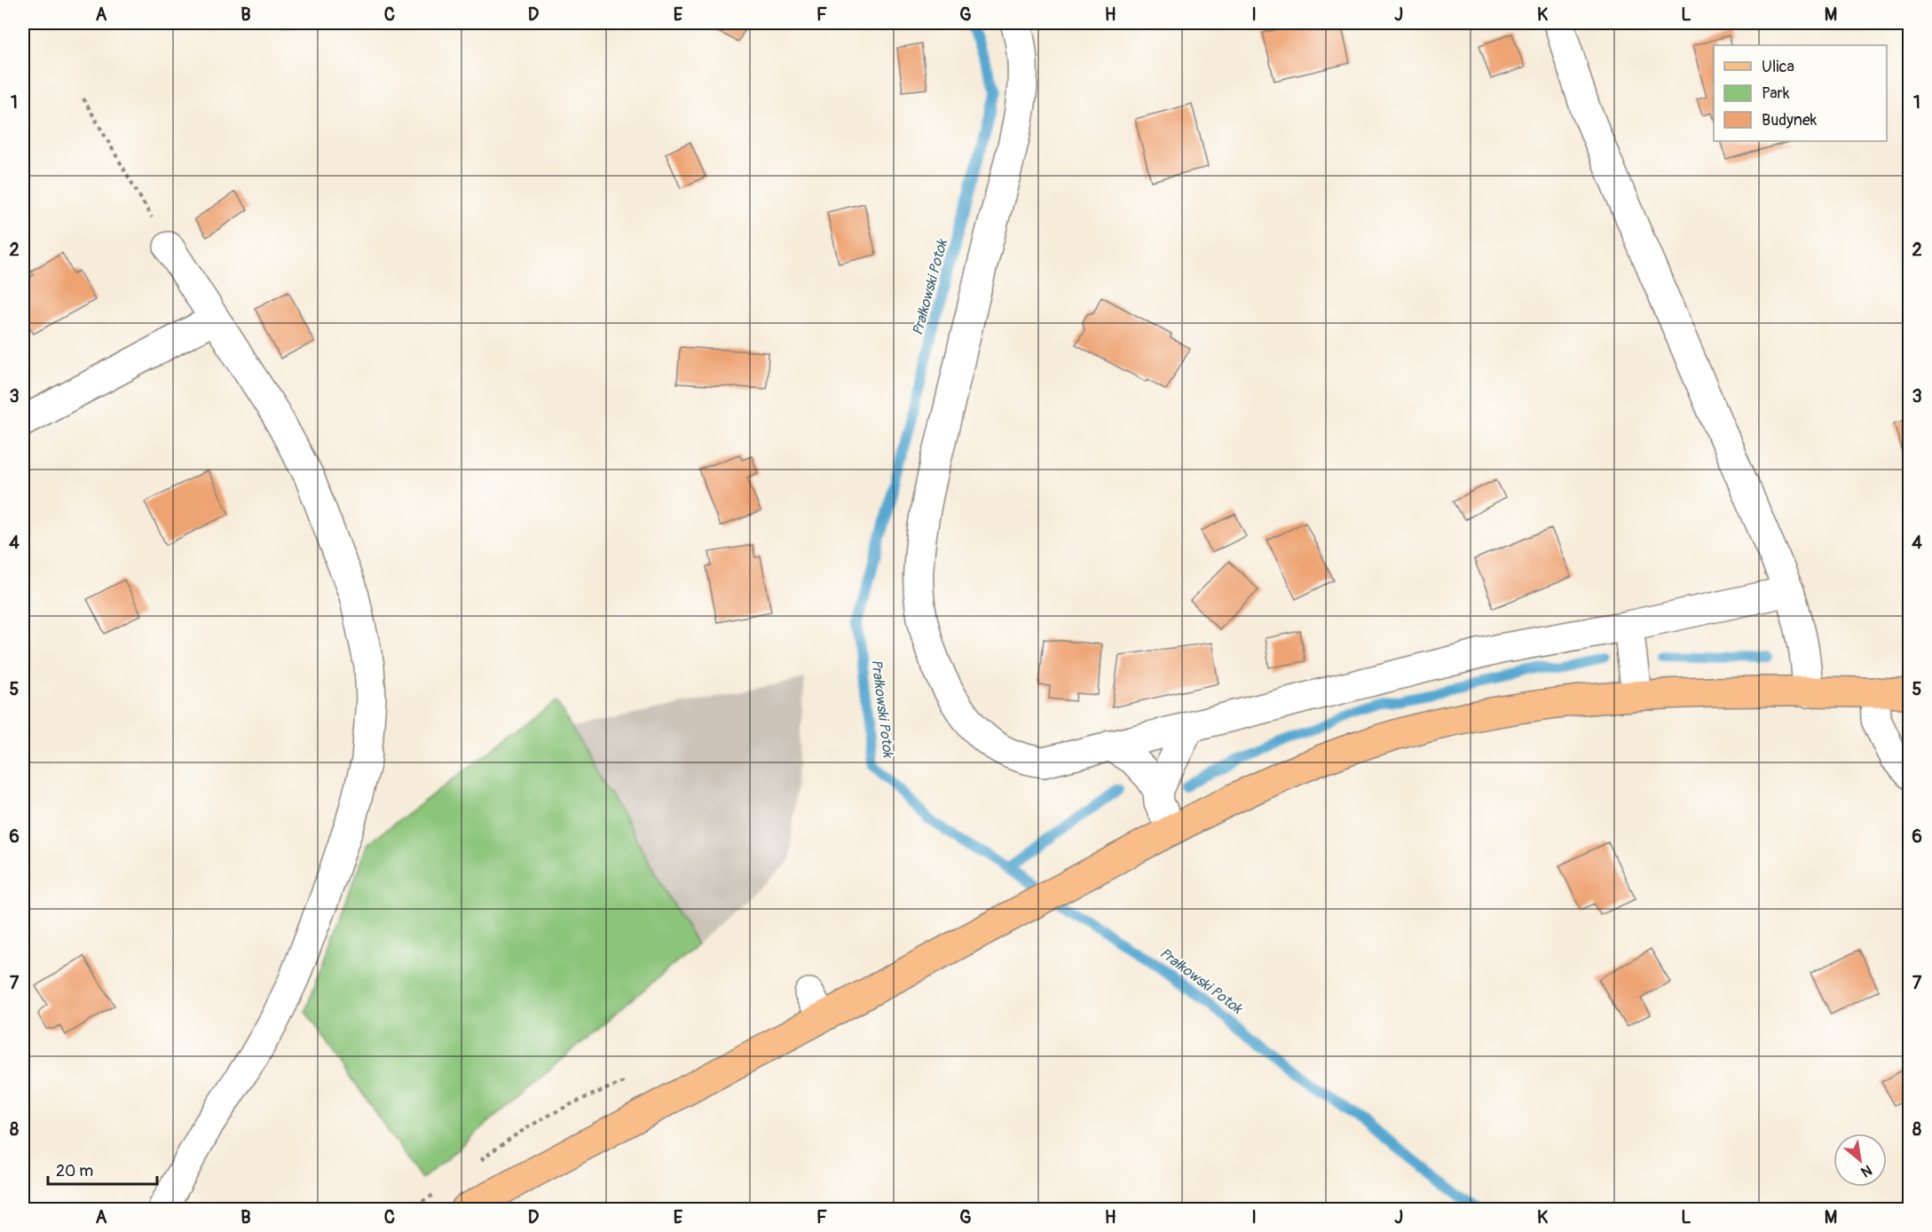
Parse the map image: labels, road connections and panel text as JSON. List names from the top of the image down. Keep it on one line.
{"water":["Prałkowski Potok"],"legend":["Ulica","Park","Budynek"],"scale_bar":"20 m","north":"bottom right","grid":{"columns":["A","B","C","D","E","F","G","H","I","J","K","L","M"],"rows":["1","2","3","4","5","6","7","8"]}}
